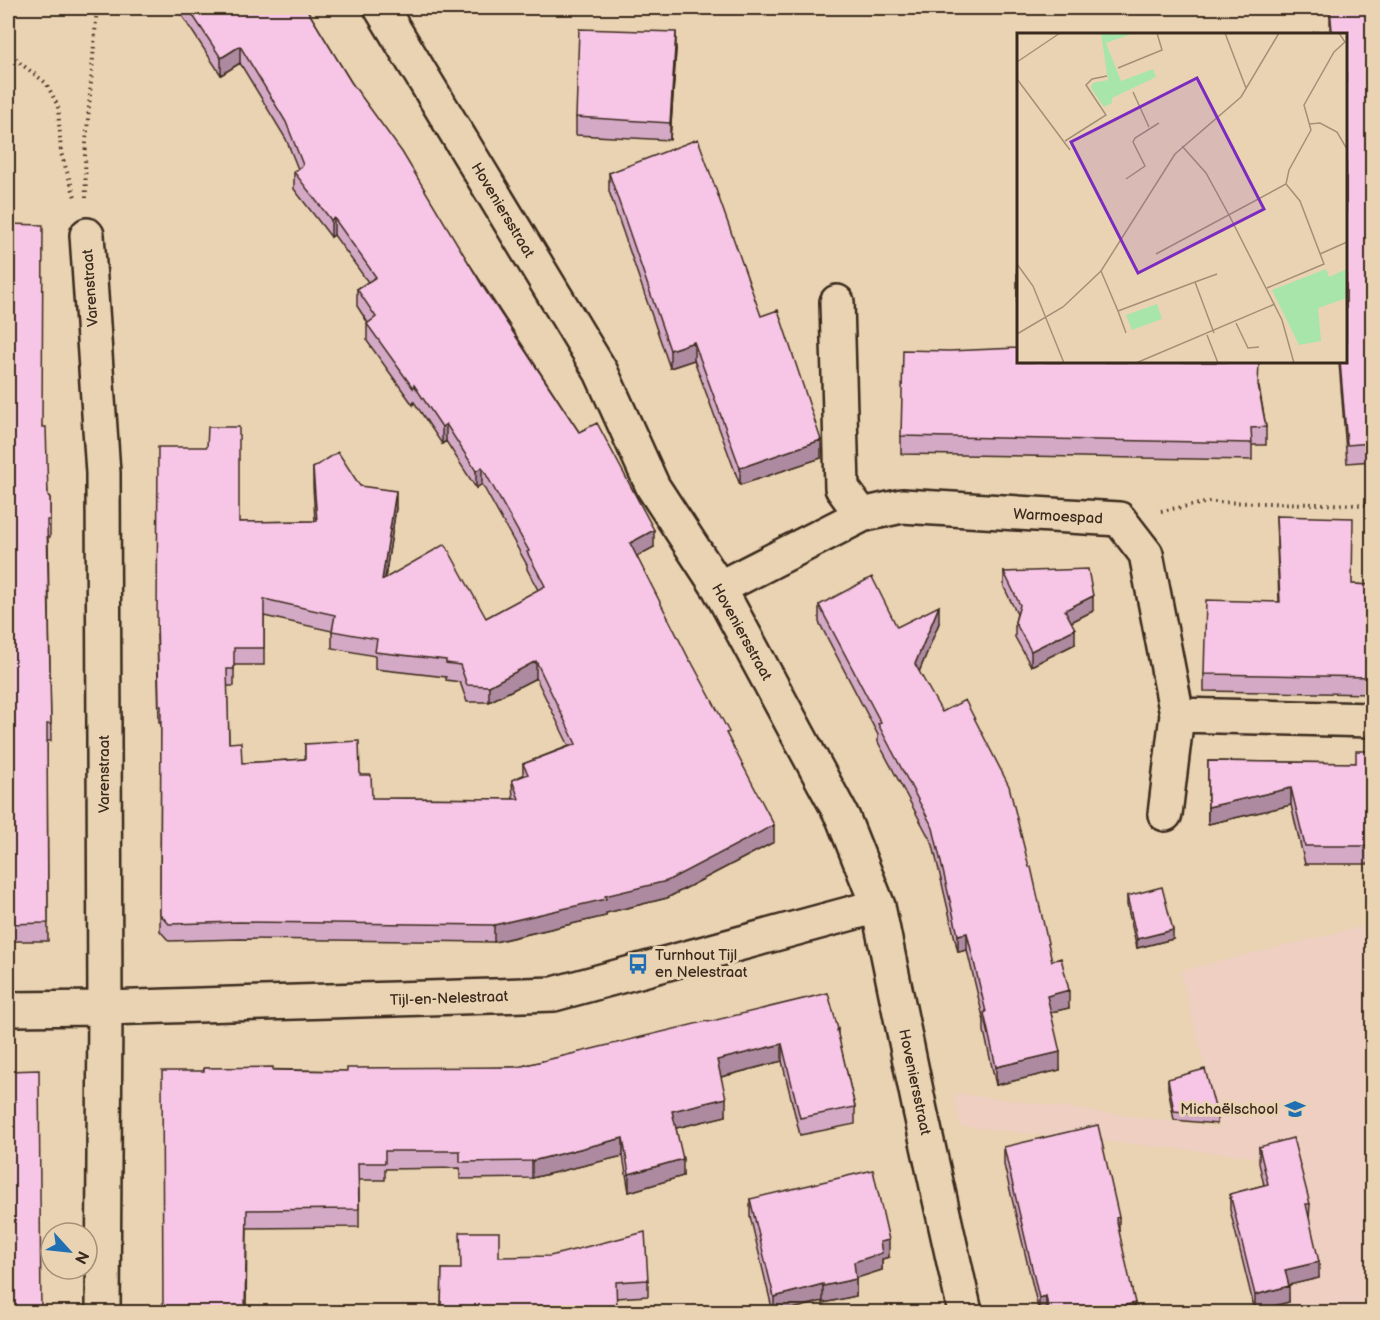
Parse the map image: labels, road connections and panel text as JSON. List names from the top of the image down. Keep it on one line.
{"streets":{"street":["Hoveniersstraat","Varenstraat","Warmoespad","Tijl-en-Nelestraat"]},"crossings":[["Hoveniersstraat","Warmoespad"],["Hoveniersstraat","Tijl-en-Nelestraat"],["Varenstraat","Tijl-en-Nelestraat"]],"places":{"bus stop":["Turnhout Tijl en Nelestraat"],"school or university":["Michaëlschool"]},"north":"bottom right"}
